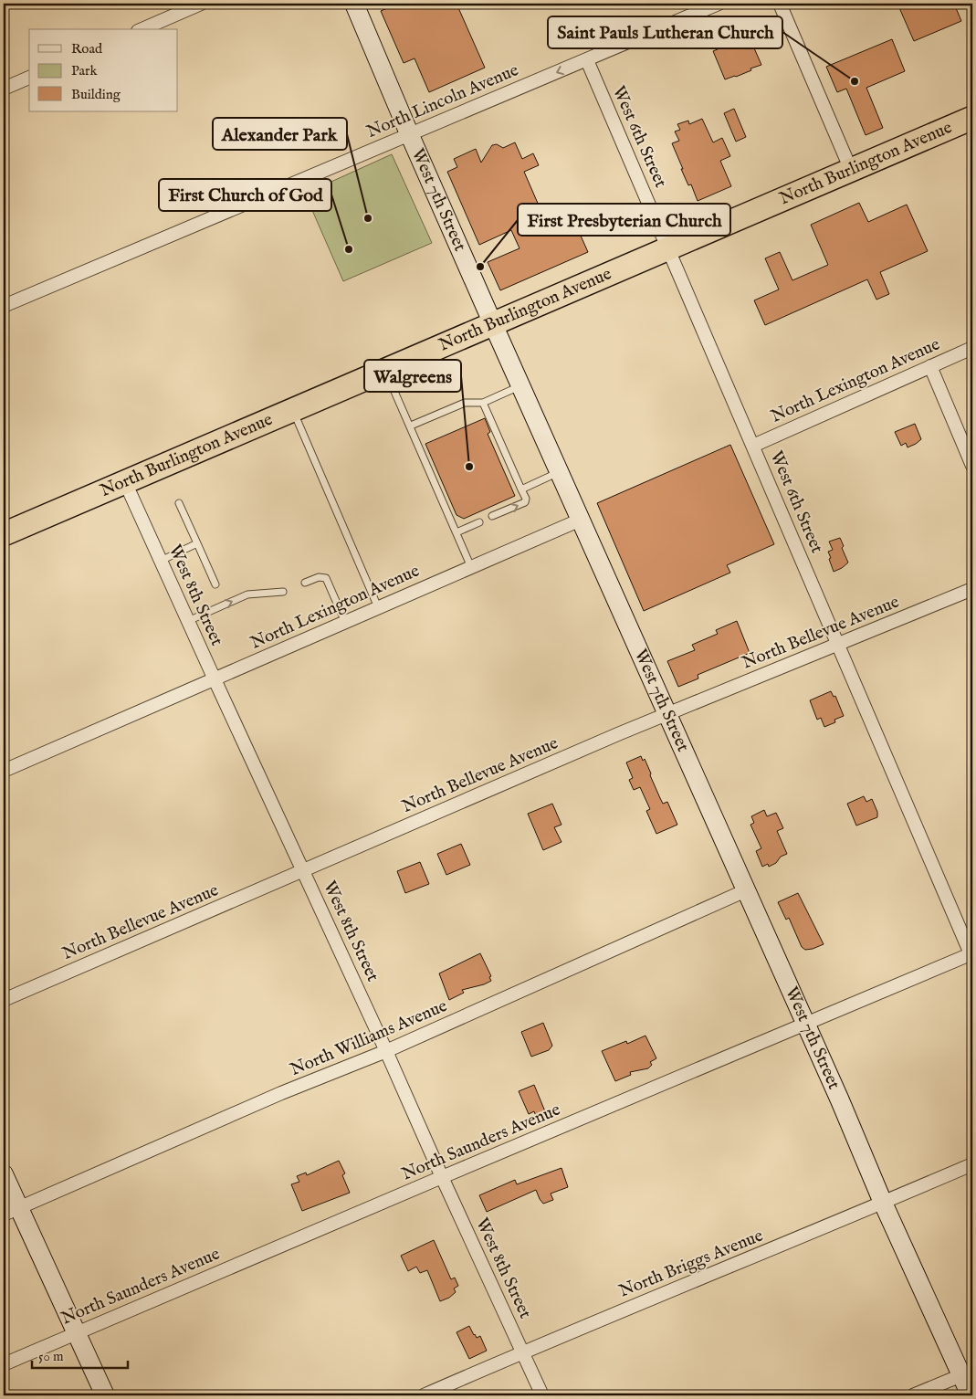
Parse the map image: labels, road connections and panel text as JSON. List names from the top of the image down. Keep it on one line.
{"streets":{"highway":["North Burlington Avenue"],"main road":["West 7th Street"],"street":["North Lincoln Avenue","West 6th Street","North Lexington Avenue","West 8th Street","North Bellevue Avenue","North Williams Avenue","North Saunders Avenue","North Briggs Avenue"]},"crossings":[["North Lincoln Avenue","West 6th Street"],["North Lincoln Avenue","West 7th Street"],["West 6th Street","North Burlington Avenue"],["West 6th Street","North Lexington Avenue"],["West 6th Street","North Bellevue Avenue"],["West 6th Street","North Saunders Avenue"],["North Burlington Avenue","West 7th Street"],["North Burlington Avenue","West 8th Street"],["West 7th Street","North Lexington Avenue"],["West 7th Street","North Bellevue Avenue"],["West 7th Street","North Williams Avenue"],["West 7th Street","North Saunders Avenue"],["West 7th Street","North Briggs Avenue"],["North Lexington Avenue","West 8th Street"],["West 8th Street","North Bellevue Avenue"],["West 8th Street","North Williams Avenue"],["West 8th Street","North Saunders Avenue"],["West 8th Street","North Briggs Avenue"]],"places":["Saint Pauls Lutheran Church","Alexander Park","First Church of God","First Presbyterian Church","Walgreens"],"legend":["Road","Park","Building"],"scale_bar":"50 m"}
